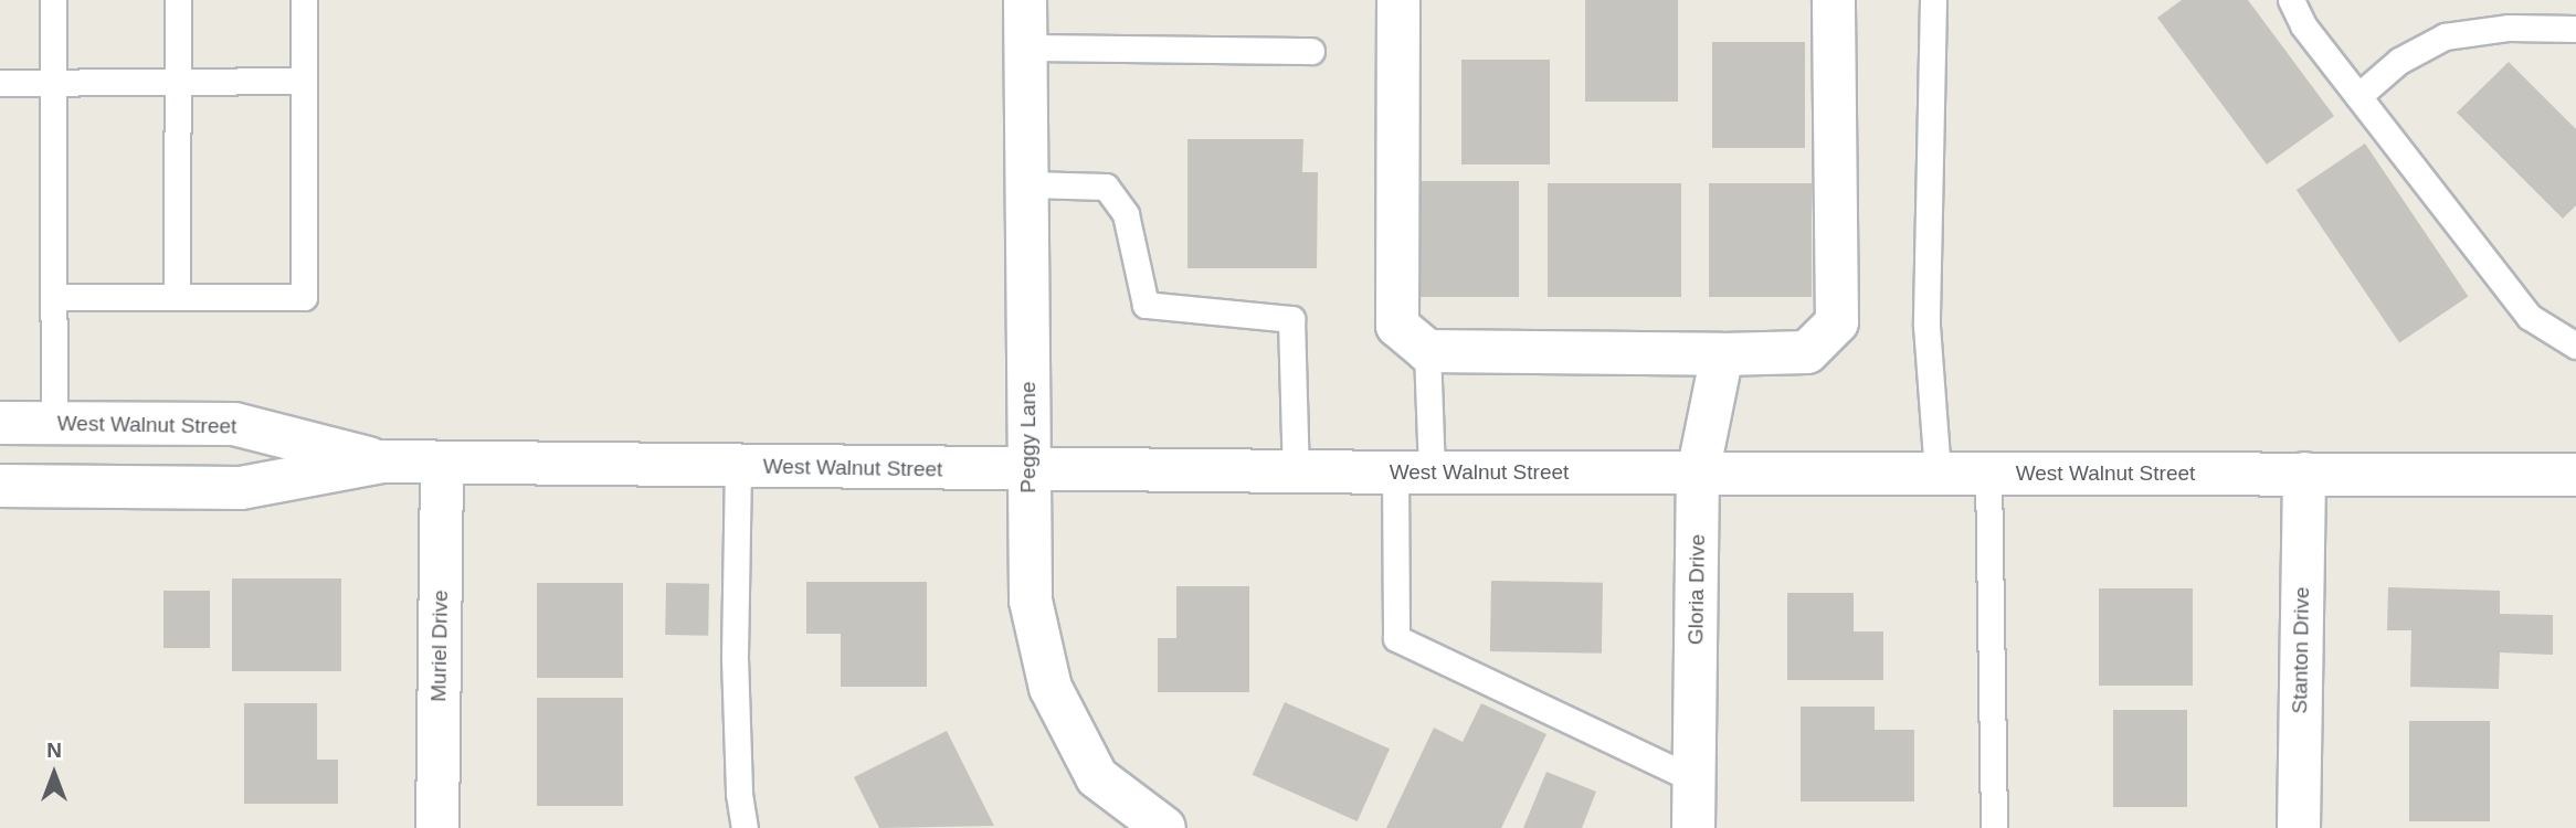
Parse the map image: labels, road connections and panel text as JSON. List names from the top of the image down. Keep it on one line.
{"streets":{"street":["West Walnut Street","Peggy Lane","Gloria Drive","Muriel Drive","Stanton Drive"]},"crossings":[["West Walnut Street","Peggy Lane"],["West Walnut Street","Gloria Drive"],["West Walnut Street","Muriel Drive"],["West Walnut Street","Stanton Drive"]],"north":"top"}
